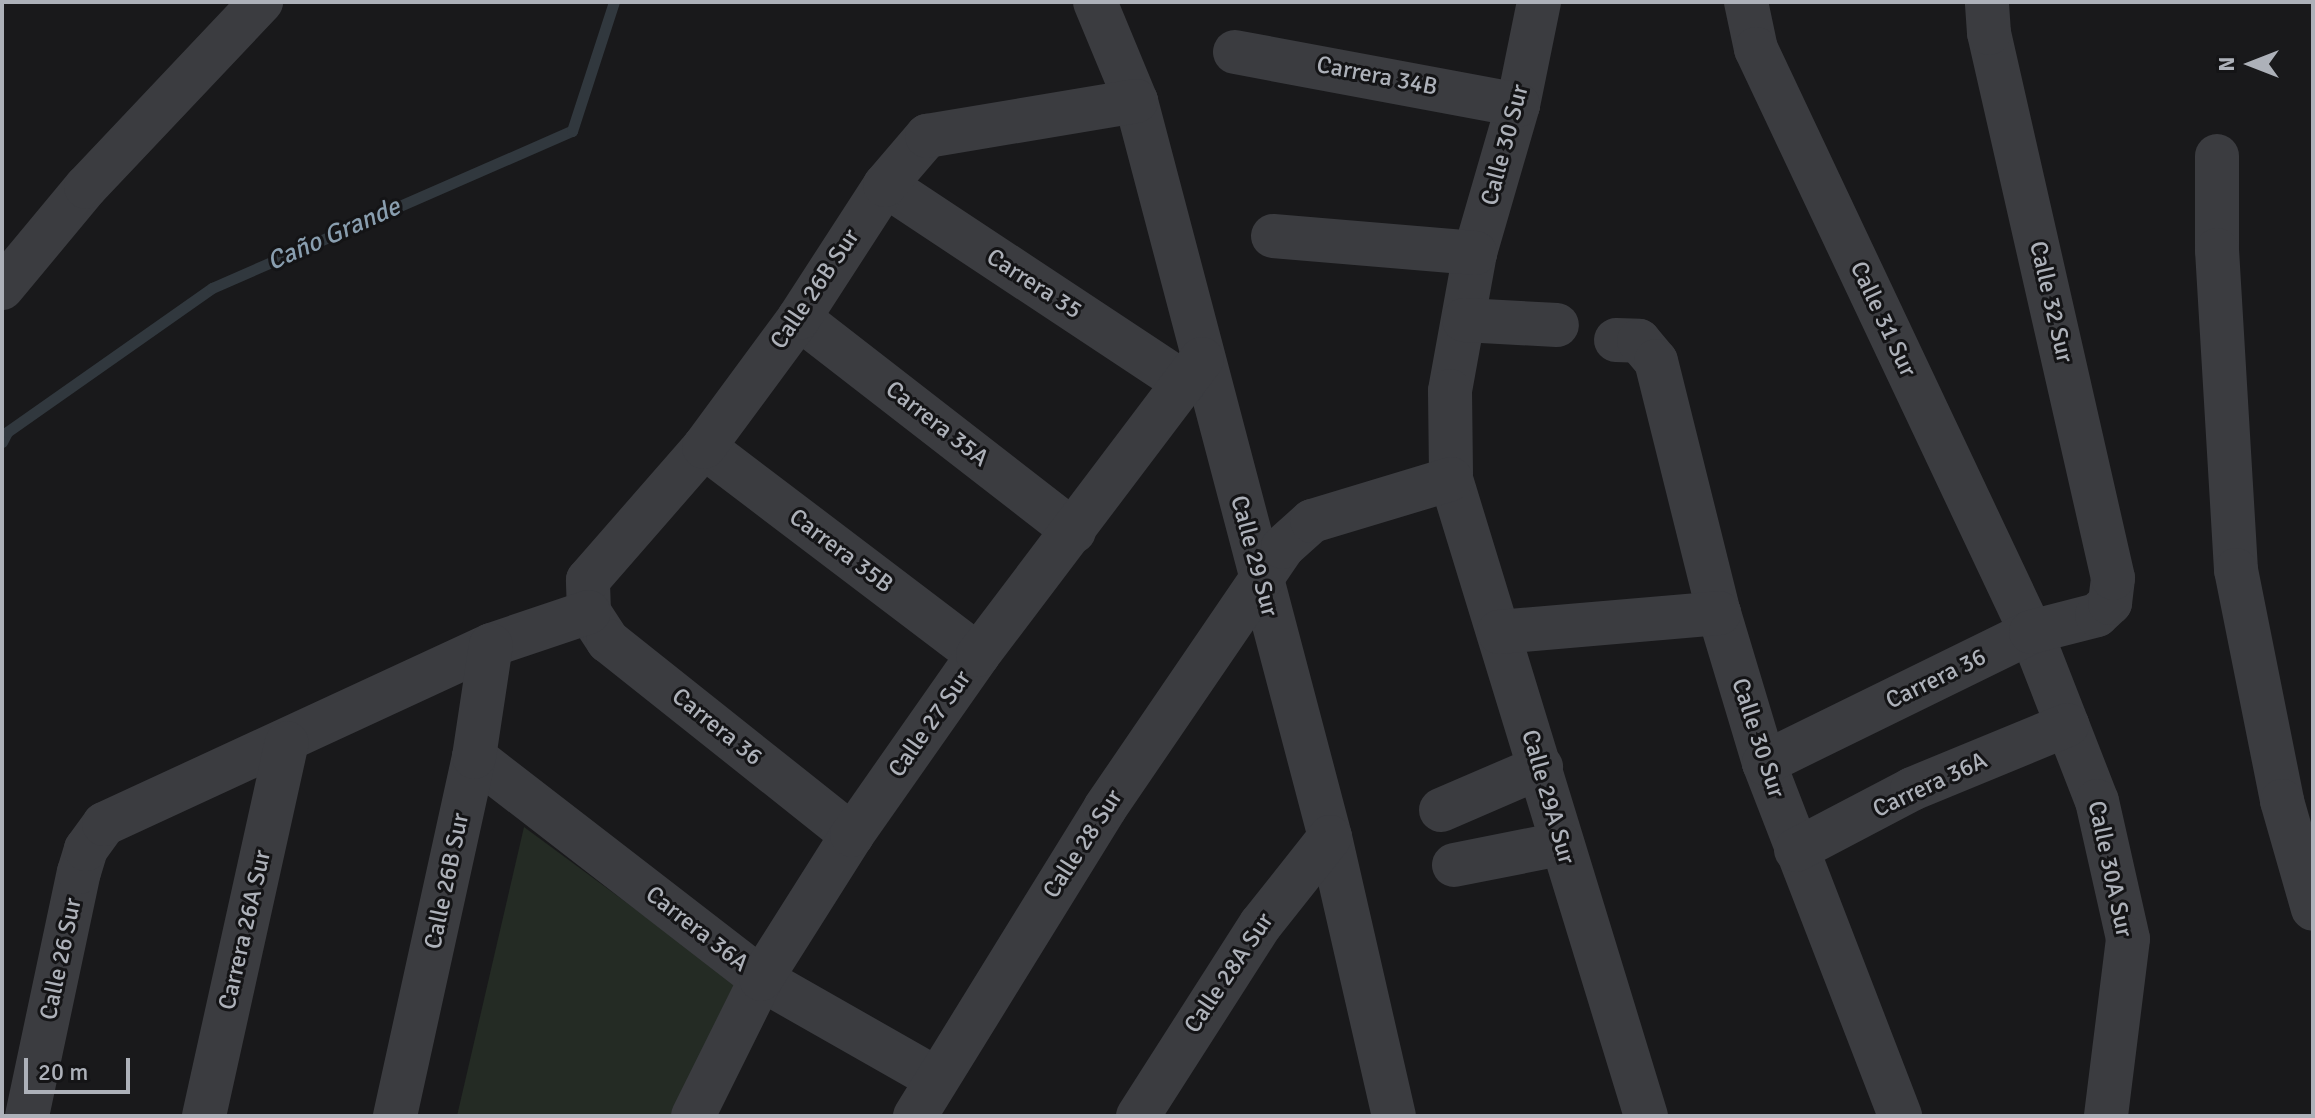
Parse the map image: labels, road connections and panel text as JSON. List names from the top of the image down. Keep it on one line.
{"streets":{"street":["Carrera 34B","Calle 30 Sur","Carrera 35","Calle 26B Sur","Calle 32 Sur","Calle 31 Sur","Carrera 35A","Carrera 35B","Calle 29 Sur","Carrera 36","Calle 27 Sur","Carrera 36A","Calle 29A Sur","Calle 28 Sur","Calle 30A Sur","Carrera 26A Sur","Calle 26 Sur","Calle 28A Sur"]},"crossings":[["Carrera 34B","Calle 30 Sur"],["Calle 30 Sur","Carrera 36"],["Calle 30 Sur","Carrera 36A"],["Calle 30 Sur","Calle 29A Sur"],["Carrera 35","Calle 26B Sur"],["Carrera 35","Calle 29 Sur"],["Carrera 35","Calle 27 Sur"],["Calle 26B Sur","Carrera 35A"],["Calle 26B Sur","Carrera 35B"],["Calle 26B Sur","Calle 29 Sur"],["Calle 26B Sur","Carrera 36"],["Calle 26B Sur","Carrera 36A"],["Calle 32 Sur","Carrera 36"],["Calle 31 Sur","Carrera 36"],["Calle 31 Sur","Calle 30A Sur"],["Carrera 35A","Calle 27 Sur"],["Carrera 35B","Calle 27 Sur"],["Calle 29 Sur","Calle 27 Sur"],["Calle 29 Sur","Calle 28 Sur"],["Calle 29 Sur","Calle 28A Sur"],["Carrera 36","Calle 27 Sur"],["Carrera 36","Calle 30A Sur"],["Calle 27 Sur","Carrera 36A"],["Carrera 36A","Calle 28 Sur"],["Carrera 36A","Calle 30A Sur"],["Carrera 26A Sur","Calle 26 Sur"]],"water":["Caño Grande"],"scale_bar":"20 m","north":"left"}
